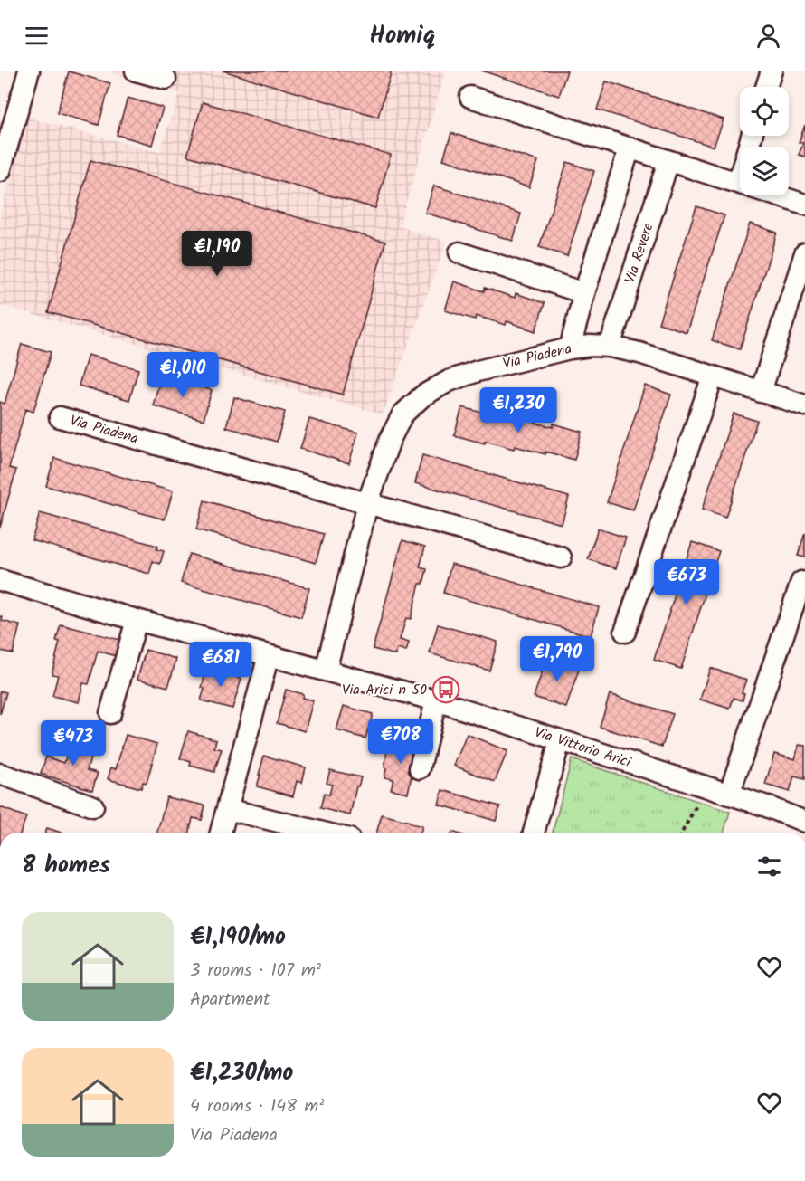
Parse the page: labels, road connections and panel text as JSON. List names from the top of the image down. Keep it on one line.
{"streets":{"street":["Via Revere","Via Piadena","Via Vittorio Arici"]},"crossings":[["Via Revere","Via Piadena"],["Via Piadena","Via Vittorio Arici"]],"places":{"bus stop":["Via Arici n 50"]},"page":{"header":"Homiq","price":["€1,190","€1,010","€1,230","€673","€1,790","€681","€708","€473"],"heading":"8 homes","list":[{"name":"€1,190/mo","note":"3 rooms · 107 m² · Apartment"},{"name":"€1,230/mo","note":"4 rooms · 148 m² · Via Piadena"}]}}
